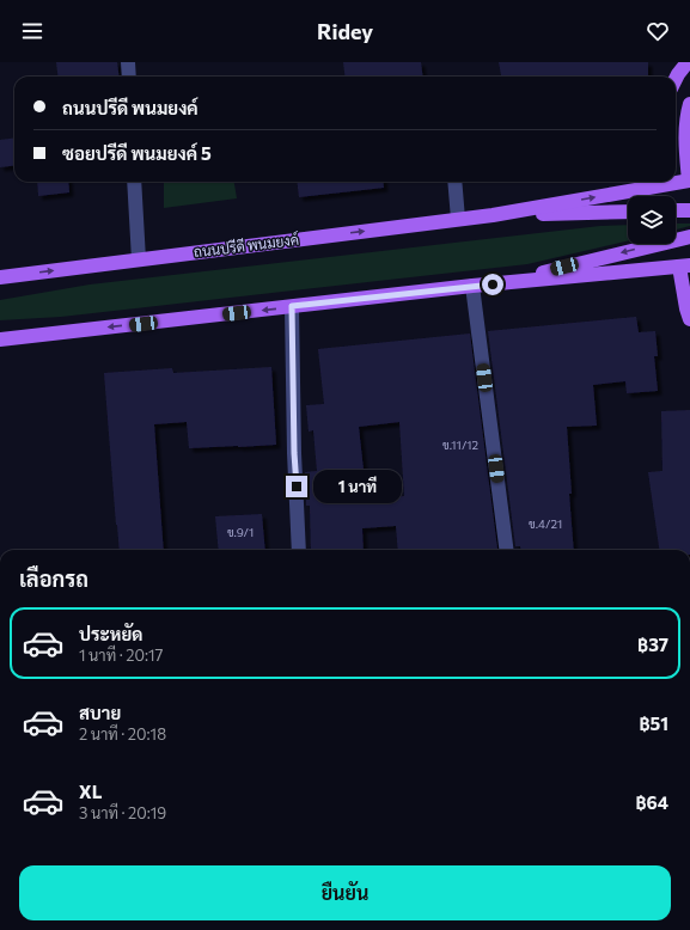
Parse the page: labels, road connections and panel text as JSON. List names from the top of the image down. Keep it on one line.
{"streets":{"main road":["ถนนปรีดี พนมยงค์"]},"house_numbers":["ข.11/12","ข.4/21","ข.9/1"],"page":{"header":"Ridey","banner":["ถนนปรีดี พนมยงค์","ซอยปรีดี พนมยงค์ 5"],"bubble":"1 นาที","heading":"เลือกรถ","list":[{"name":"ประหยัด","note":"1 นาที · 20:17","value":"฿37"},{"name":"สบาย","note":"2 นาที · 20:18","value":"฿51"},{"name":"XL","note":"3 นาที · 20:19","value":"฿64"}],"buttons":"ยืนยัน"}}
